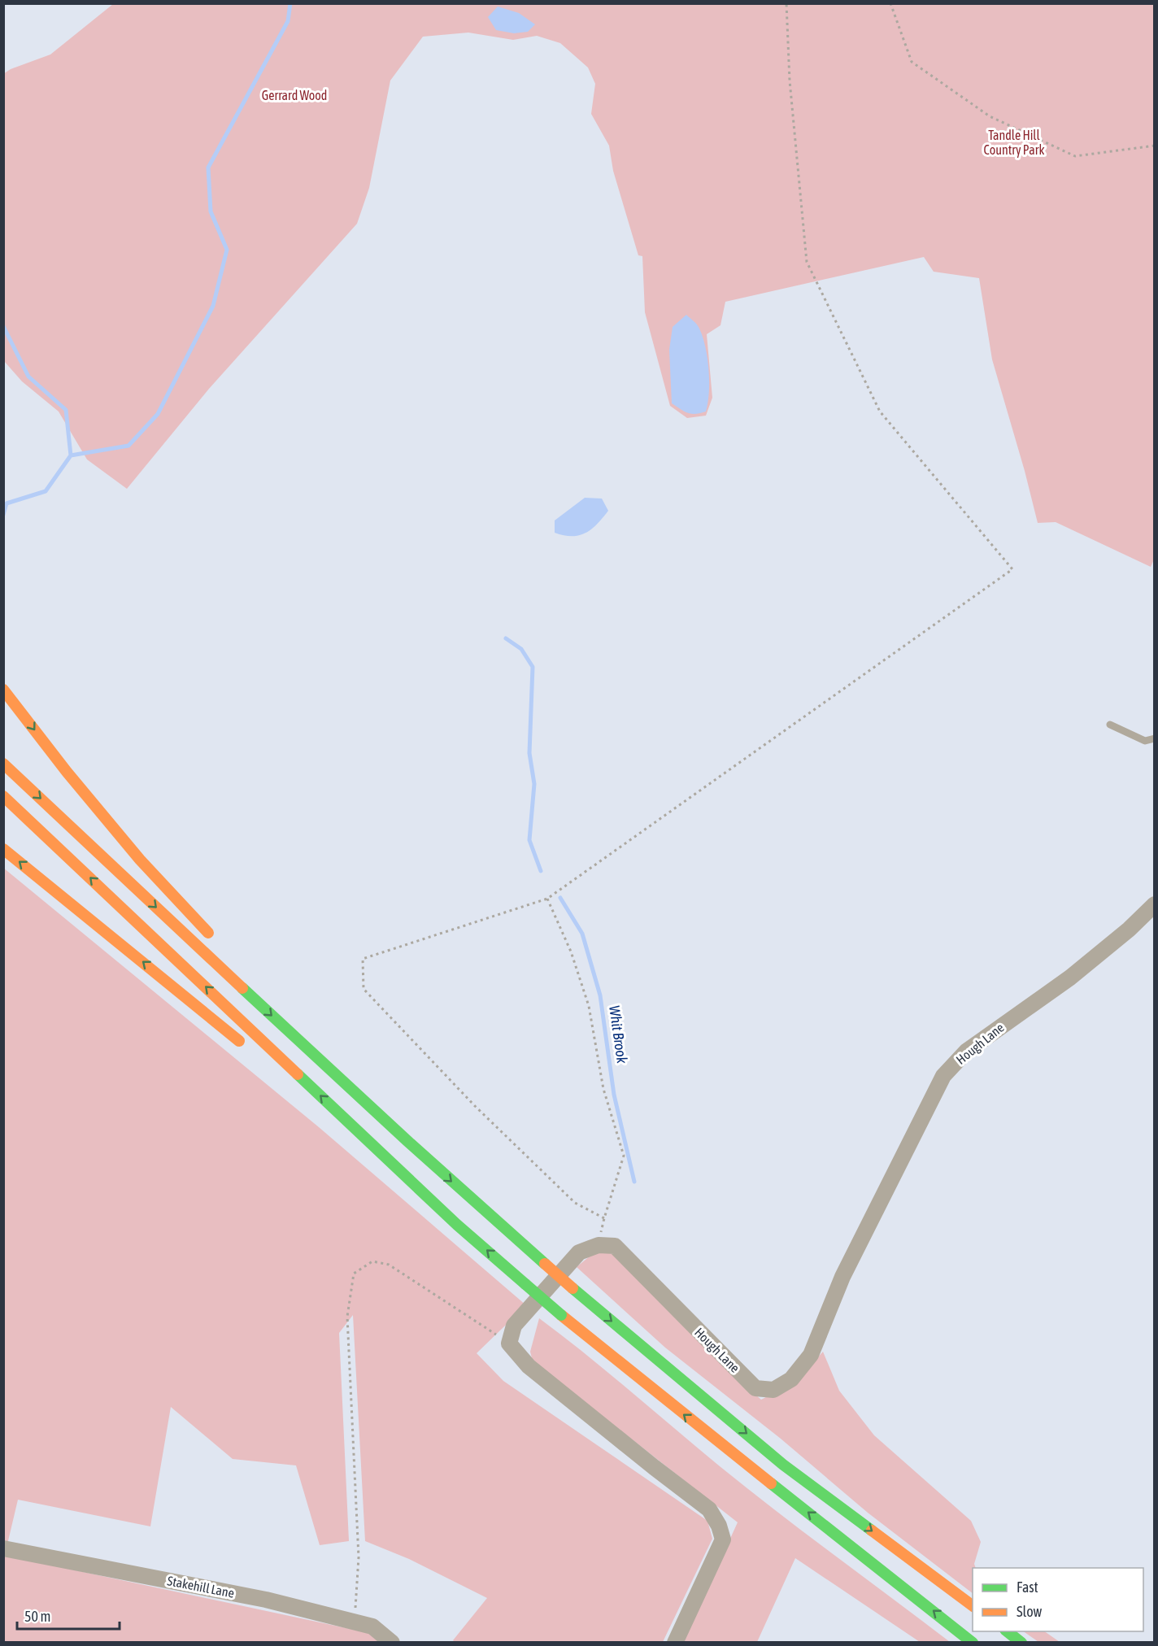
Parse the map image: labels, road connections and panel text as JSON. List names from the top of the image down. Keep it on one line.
{"streets":{"street":["Hough Lane","Stakehill Lane"]},"water":["Whit Brook"],"parks":["Gerrard Wood","Tandle Hill Country Park"],"legend":["Fast","Slow"],"scale_bar":"50 m"}
